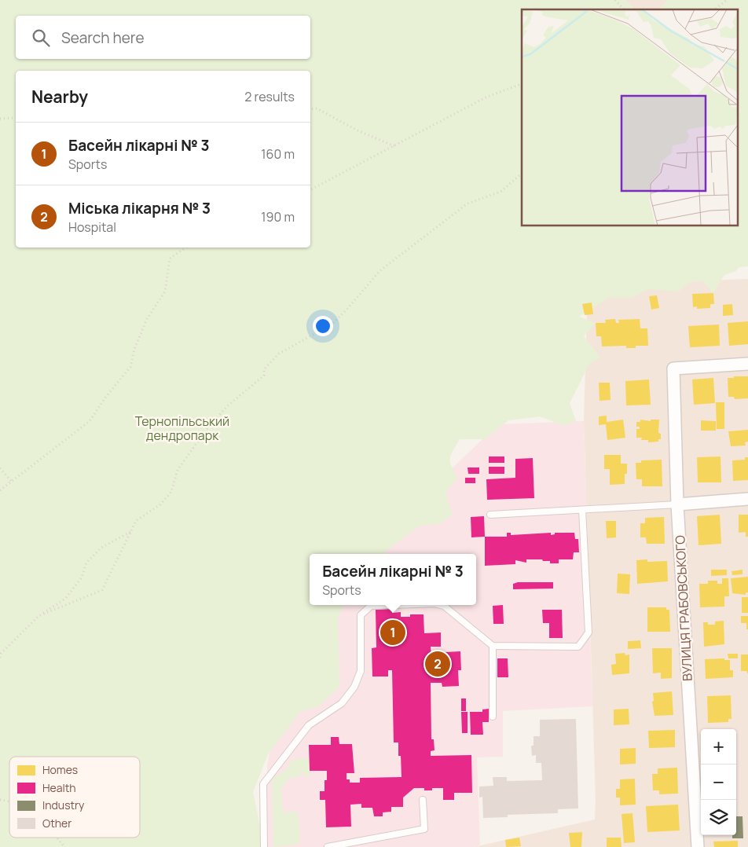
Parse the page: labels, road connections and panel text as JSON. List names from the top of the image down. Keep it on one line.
{"streets":{"street":["ВУЛИЦЯ ГРАБОВСЬКОГО"]},"parks":["Тернопільський дендропарк"],"legend":["Homes","Health","Industry","Other"],"page":{"search":"Search here","heading":["Nearby","2 results"],"list":[{"mark":"1","name":"Басейн лікарні № 3","note":"Sports","value":"160 m"},{"mark":"2","name":"Міська лікарня № 3","note":"Hospital","value":"190 m"}],"popup":["Басейн лікарні № 3","Sports"],"pins":["1","2"],"map_buttons":["+","−"]}}
